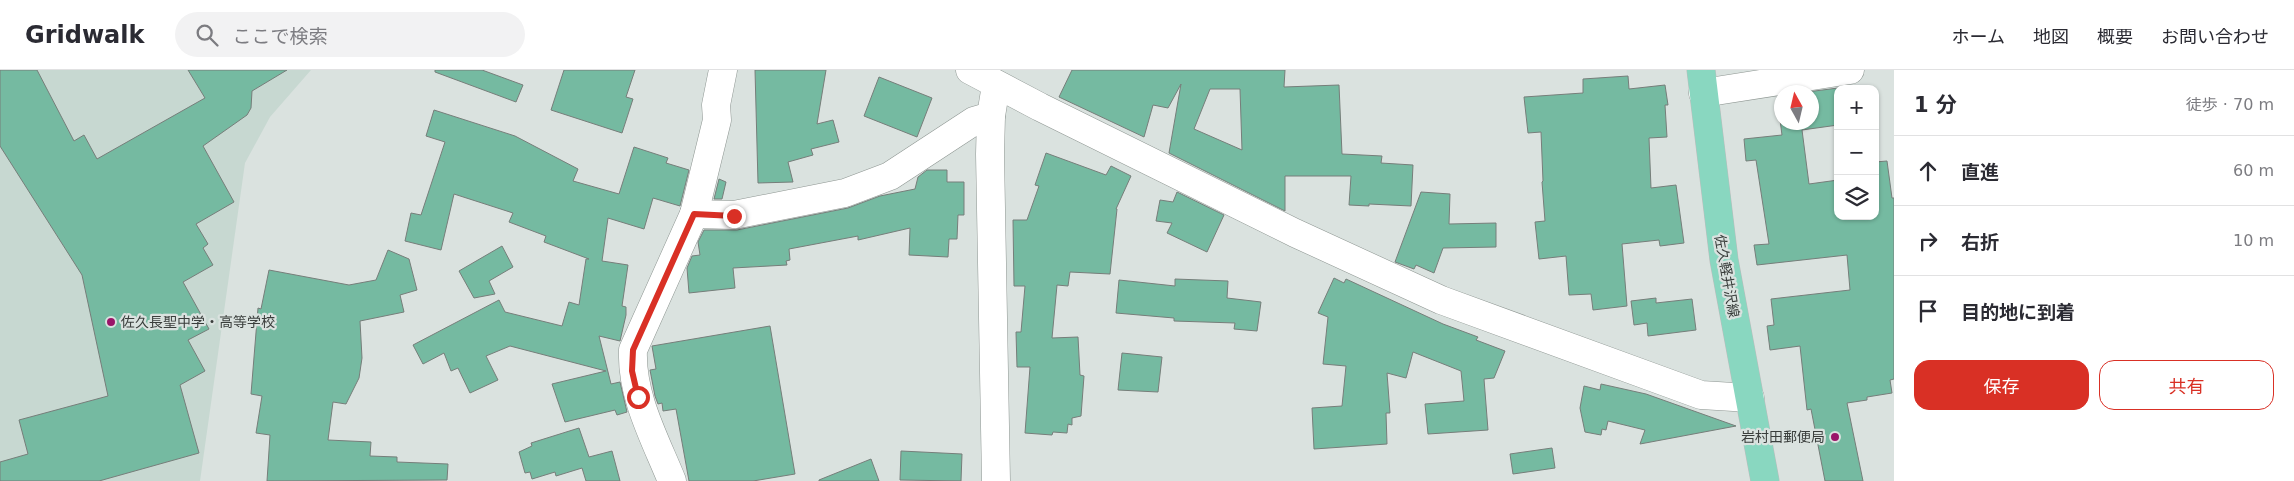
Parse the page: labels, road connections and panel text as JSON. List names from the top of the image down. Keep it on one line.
{"streets":{"main road":["佐久軽井沢線"]},"places":["佐久長聖中学・高等学校","岩村田郵便局"],"north":"top","page":{"header":"Gridwalk","search":"ここで検索","nav":["ホーム","地図","概要","お問い合わせ"],"heading":["1 分","徒歩 · 70 m"],"map_buttons":["+","−"],"list":[["直進","60 m"],["右折","10 m"],"目的地に到着"],"buttons":["保存","共有"]}}
